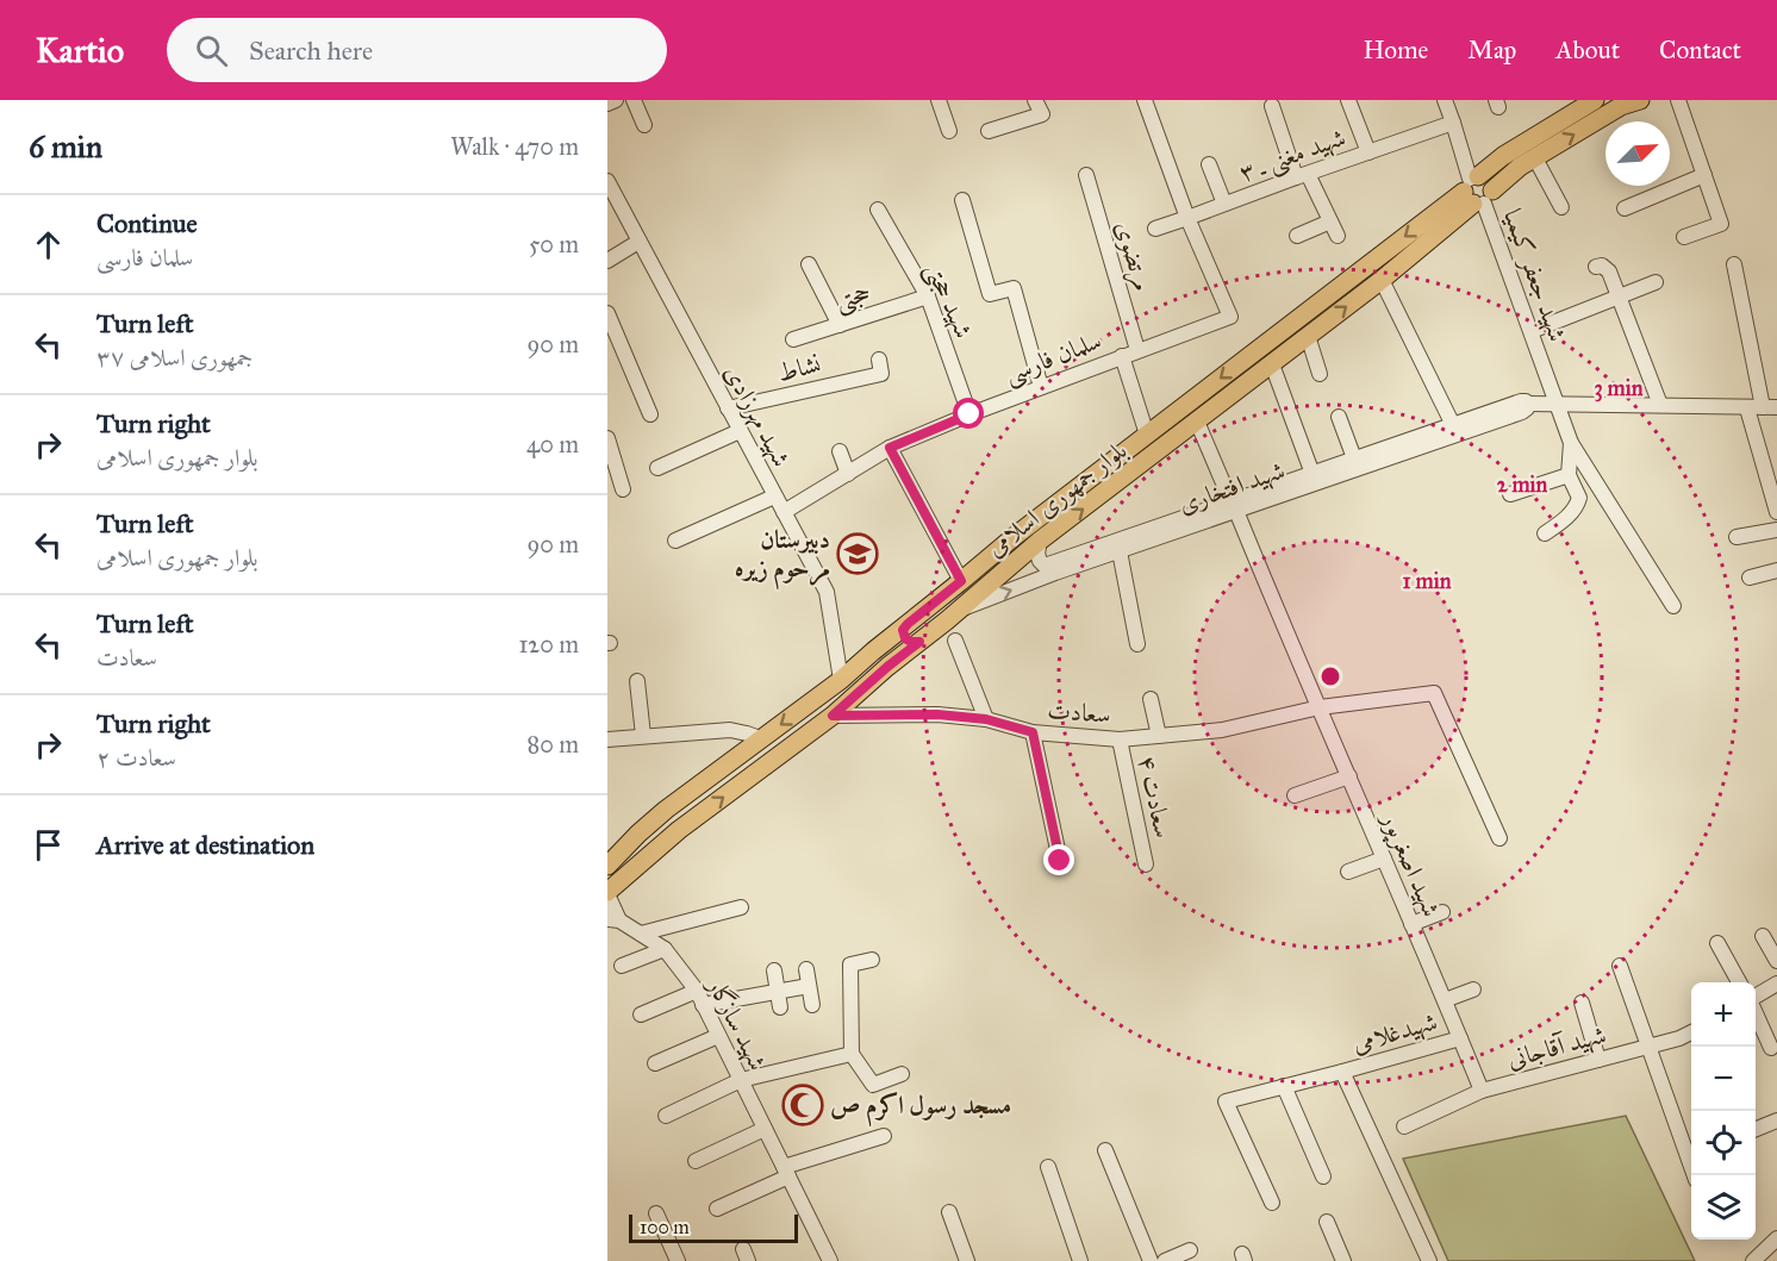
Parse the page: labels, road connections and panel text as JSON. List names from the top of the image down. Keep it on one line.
{"streets":{"main road":["بلوار جمهوری اسلامی"],"street":["شهید مغنی ـ ۳","مرتضوی","شهید جعفر کیمیا","حجتی","شهید حجتی","سلمان فارسی","نشاط","شهید مهرزادی","شهید افتخاری","سعادت","سعادت ۴","شهید اصغرپور","شهید سازگار","شهیدغلامی","شهید آقاجانی"]},"crossings":[["شهید مغنی ـ ۳","شهید جعفر کیمیا"],["شهید مغنی ـ ۳","سلمان فارسی"],["مرتضوی","سلمان فارسی"],["شهید جعفر کیمیا","شهید افتخاری"],["شهید جعفر کیمیا","بلوار جمهوری اسلامی"],["حجتی","شهید حجتی"],["شهید حجتی","سلمان فارسی"],["سلمان فارسی","شهید مهرزادی"],["نشاط","شهید مهرزادی"],["شهید مهرزادی","بلوار جمهوری اسلامی"],["شهید افتخاری","بلوار جمهوری اسلامی"],["شهید افتخاری","شهید اصغرپور"],["بلوار جمهوری اسلامی","سعادت"],["سعادت","سعادت ۴"],["سعادت","شهید اصغرپور"],["شهید اصغرپور","شهیدغلامی"],["شهید اصغرپور","شهید آقاجانی"],["شهیدغلامی","شهید آقاجانی"]],"places":{"school or university":["دبیرستان مرحوم زیره"],"mosque":["مسجد رسول اکرم ص"]},"scale_bar":"100 m","north":"top right","page":{"header":"Kartio","search":"Search here","nav":["Home","Map","About","Contact"],"heading":["6 min","Walk · 470 m"],"list":[["Continue","سلمان فارسی","50 m"],["Turn left","جمهوری اسلامی ۳۷","90 m"],["Turn right","بلوار جمهوری اسلامی","40 m"],["Turn left","بلوار جمهوری اسلامی","90 m"],["Turn left","سعادت","120 m"],["Turn right","سعادت ۲","80 m"],"Arrive at destination"],"map_buttons":["+","−"],"scale":"100 m"},"rings":["3 min","2 min","1 min"]}
